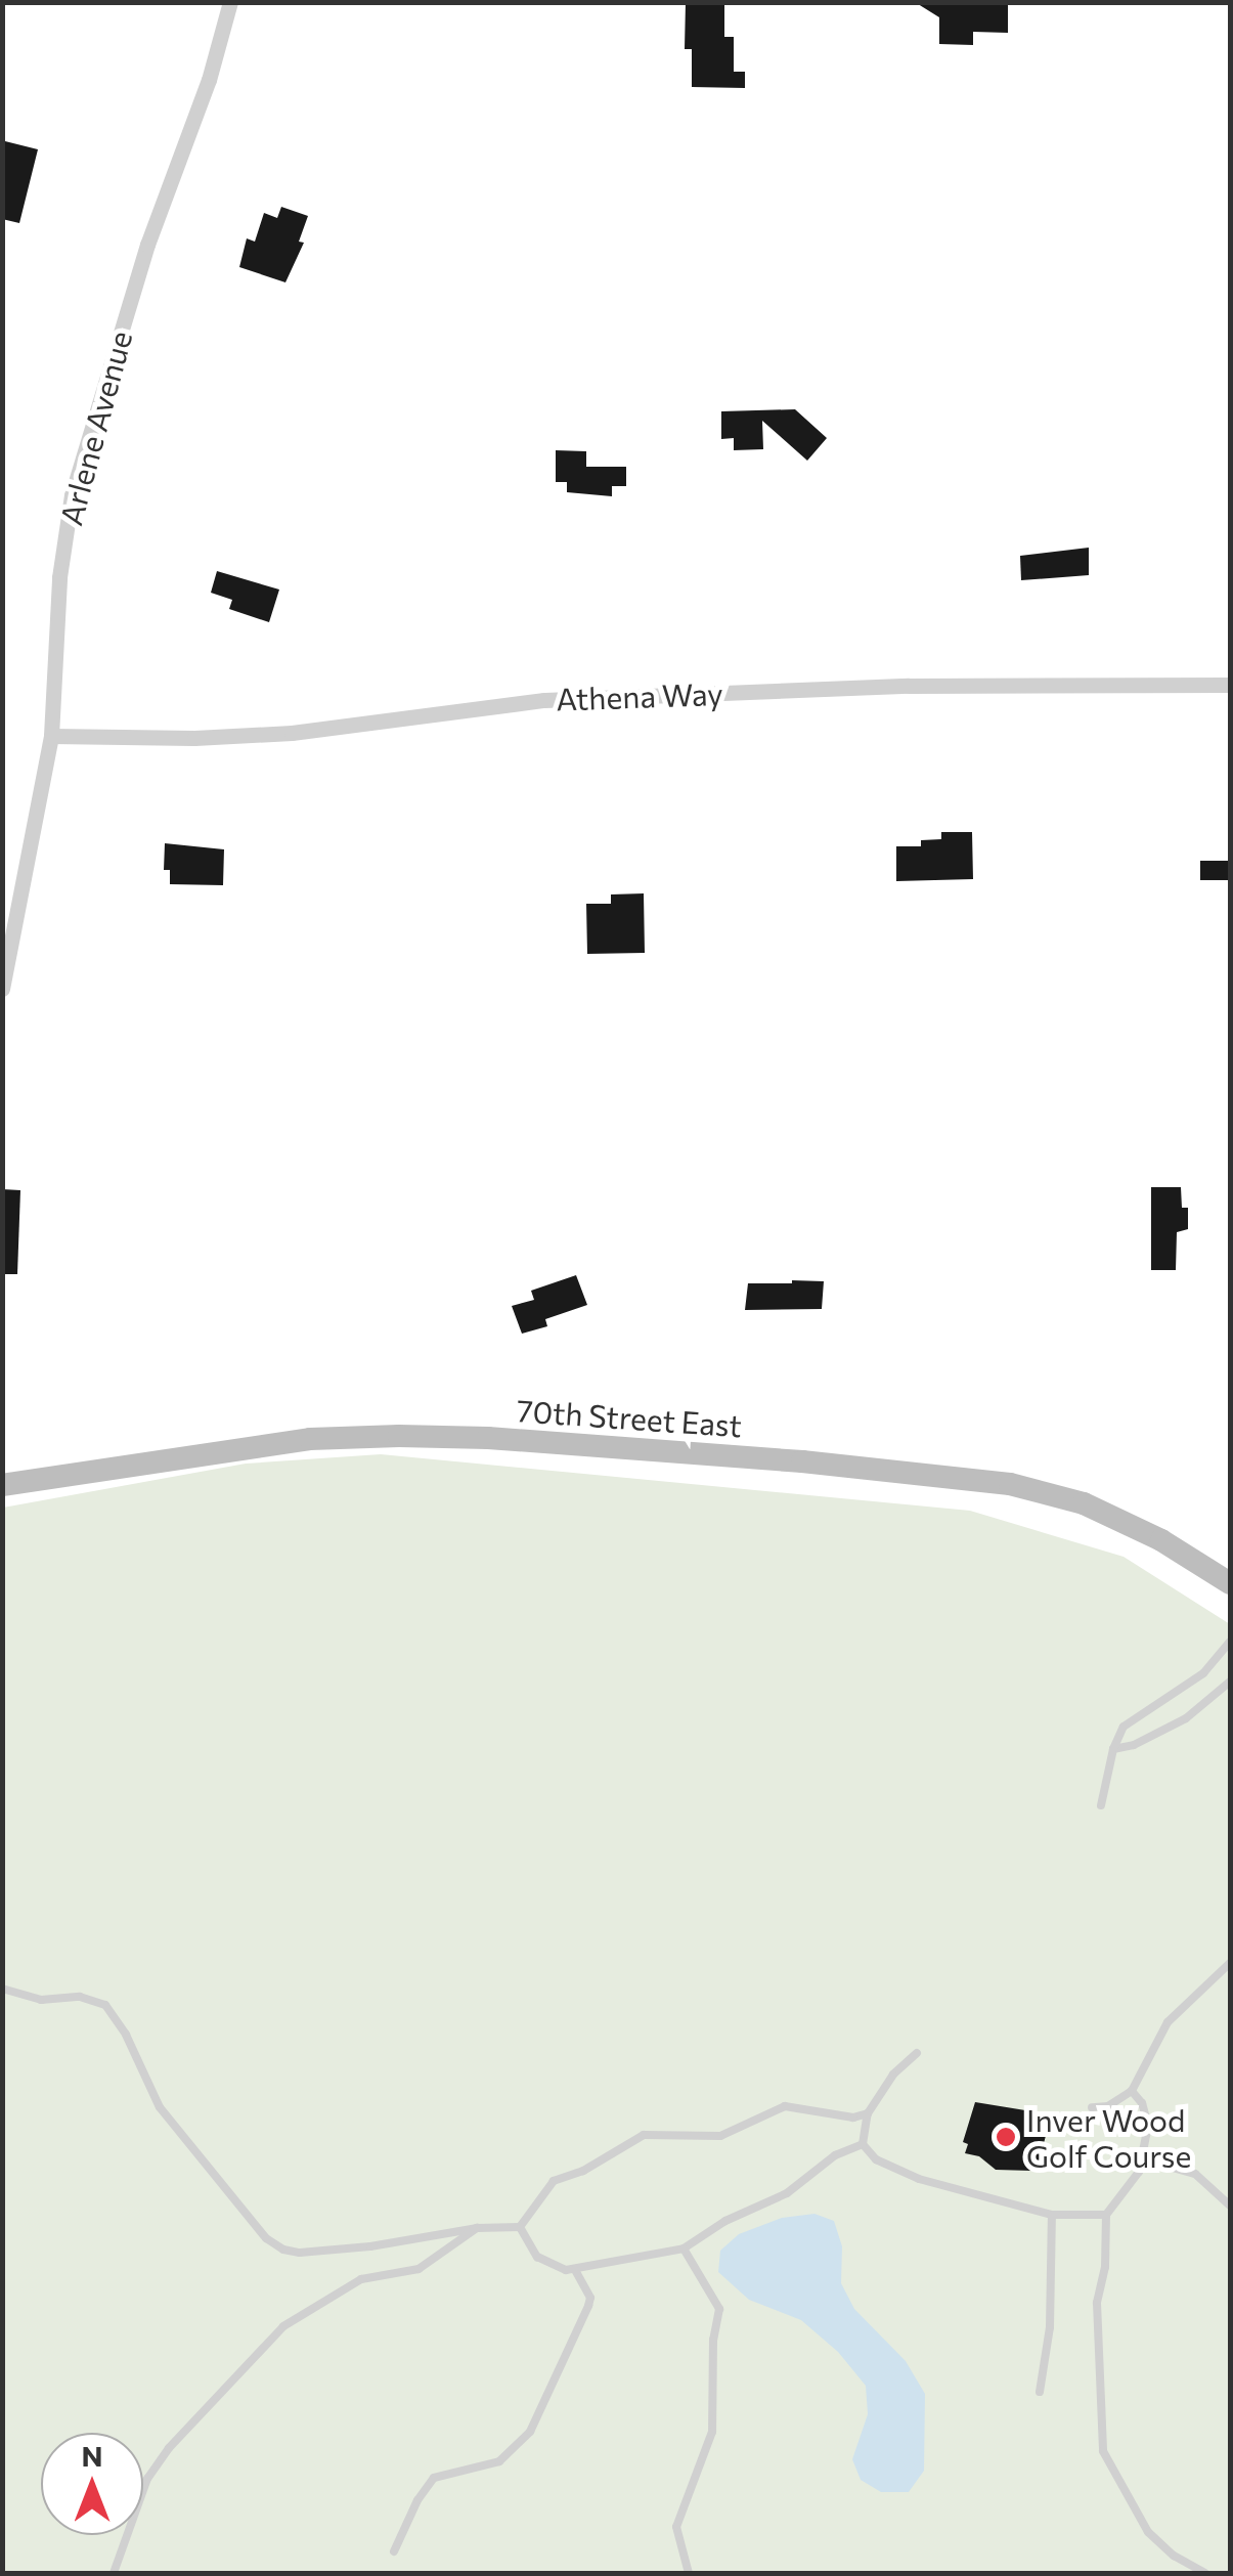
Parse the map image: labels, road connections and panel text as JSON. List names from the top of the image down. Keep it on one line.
{"streets":{"main road":["70th Street East"],"street":["Arlene Avenue","Athena Way"]},"crossings":[["Arlene Avenue","Athena Way"]],"places":["Inver Wood Golf Course"],"north":"top"}
